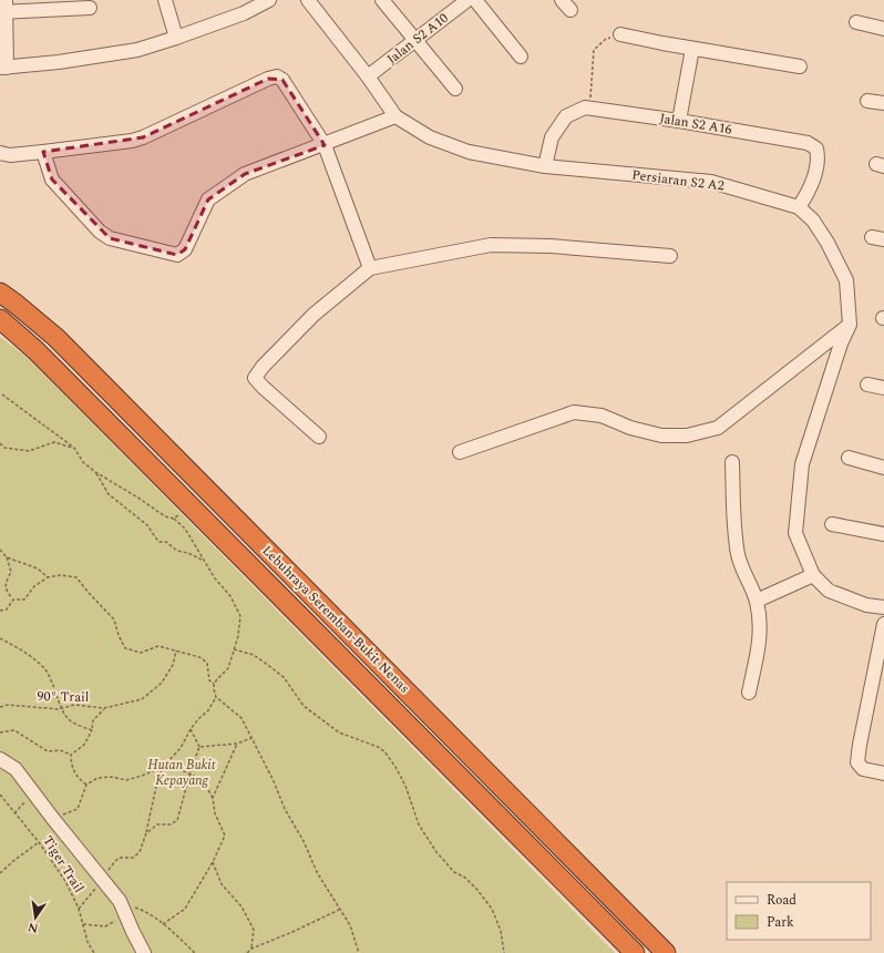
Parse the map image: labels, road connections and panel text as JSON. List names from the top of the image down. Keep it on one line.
{"streets":{"highway":["Lebuhraya Seremban-Bukit Nenas"],"street":["Jalan S2 A10","Jalan S2 A16","Persiaran S2 A2"],"path":["90° Trail","Tiger Trail"]},"crossings":[["Jalan S2 A10","Persiaran S2 A2"],["Jalan S2 A16","Persiaran S2 A2"]],"parks":["Hutan Bukit Kepayang"],"legend":["Road","Park"],"north":"bottom"}
